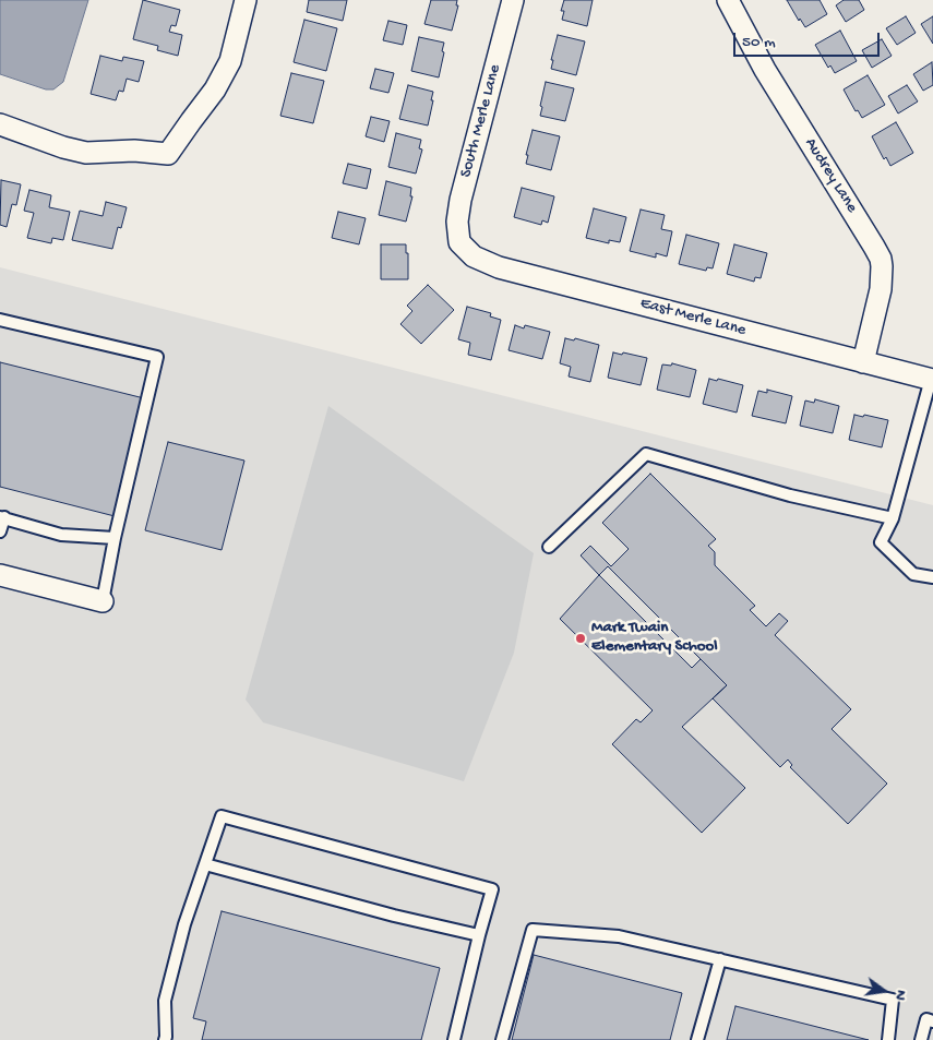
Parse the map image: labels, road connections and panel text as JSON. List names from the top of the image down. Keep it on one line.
{"streets":{"street":["South Merle Lane","Audrey Lane","East Merle Lane"]},"crossings":[["South Merle Lane","East Merle Lane"],["Audrey Lane","East Merle Lane"]],"places":["Mark Twain Elementary School"],"scale_bar":"50 m","north":"right"}
